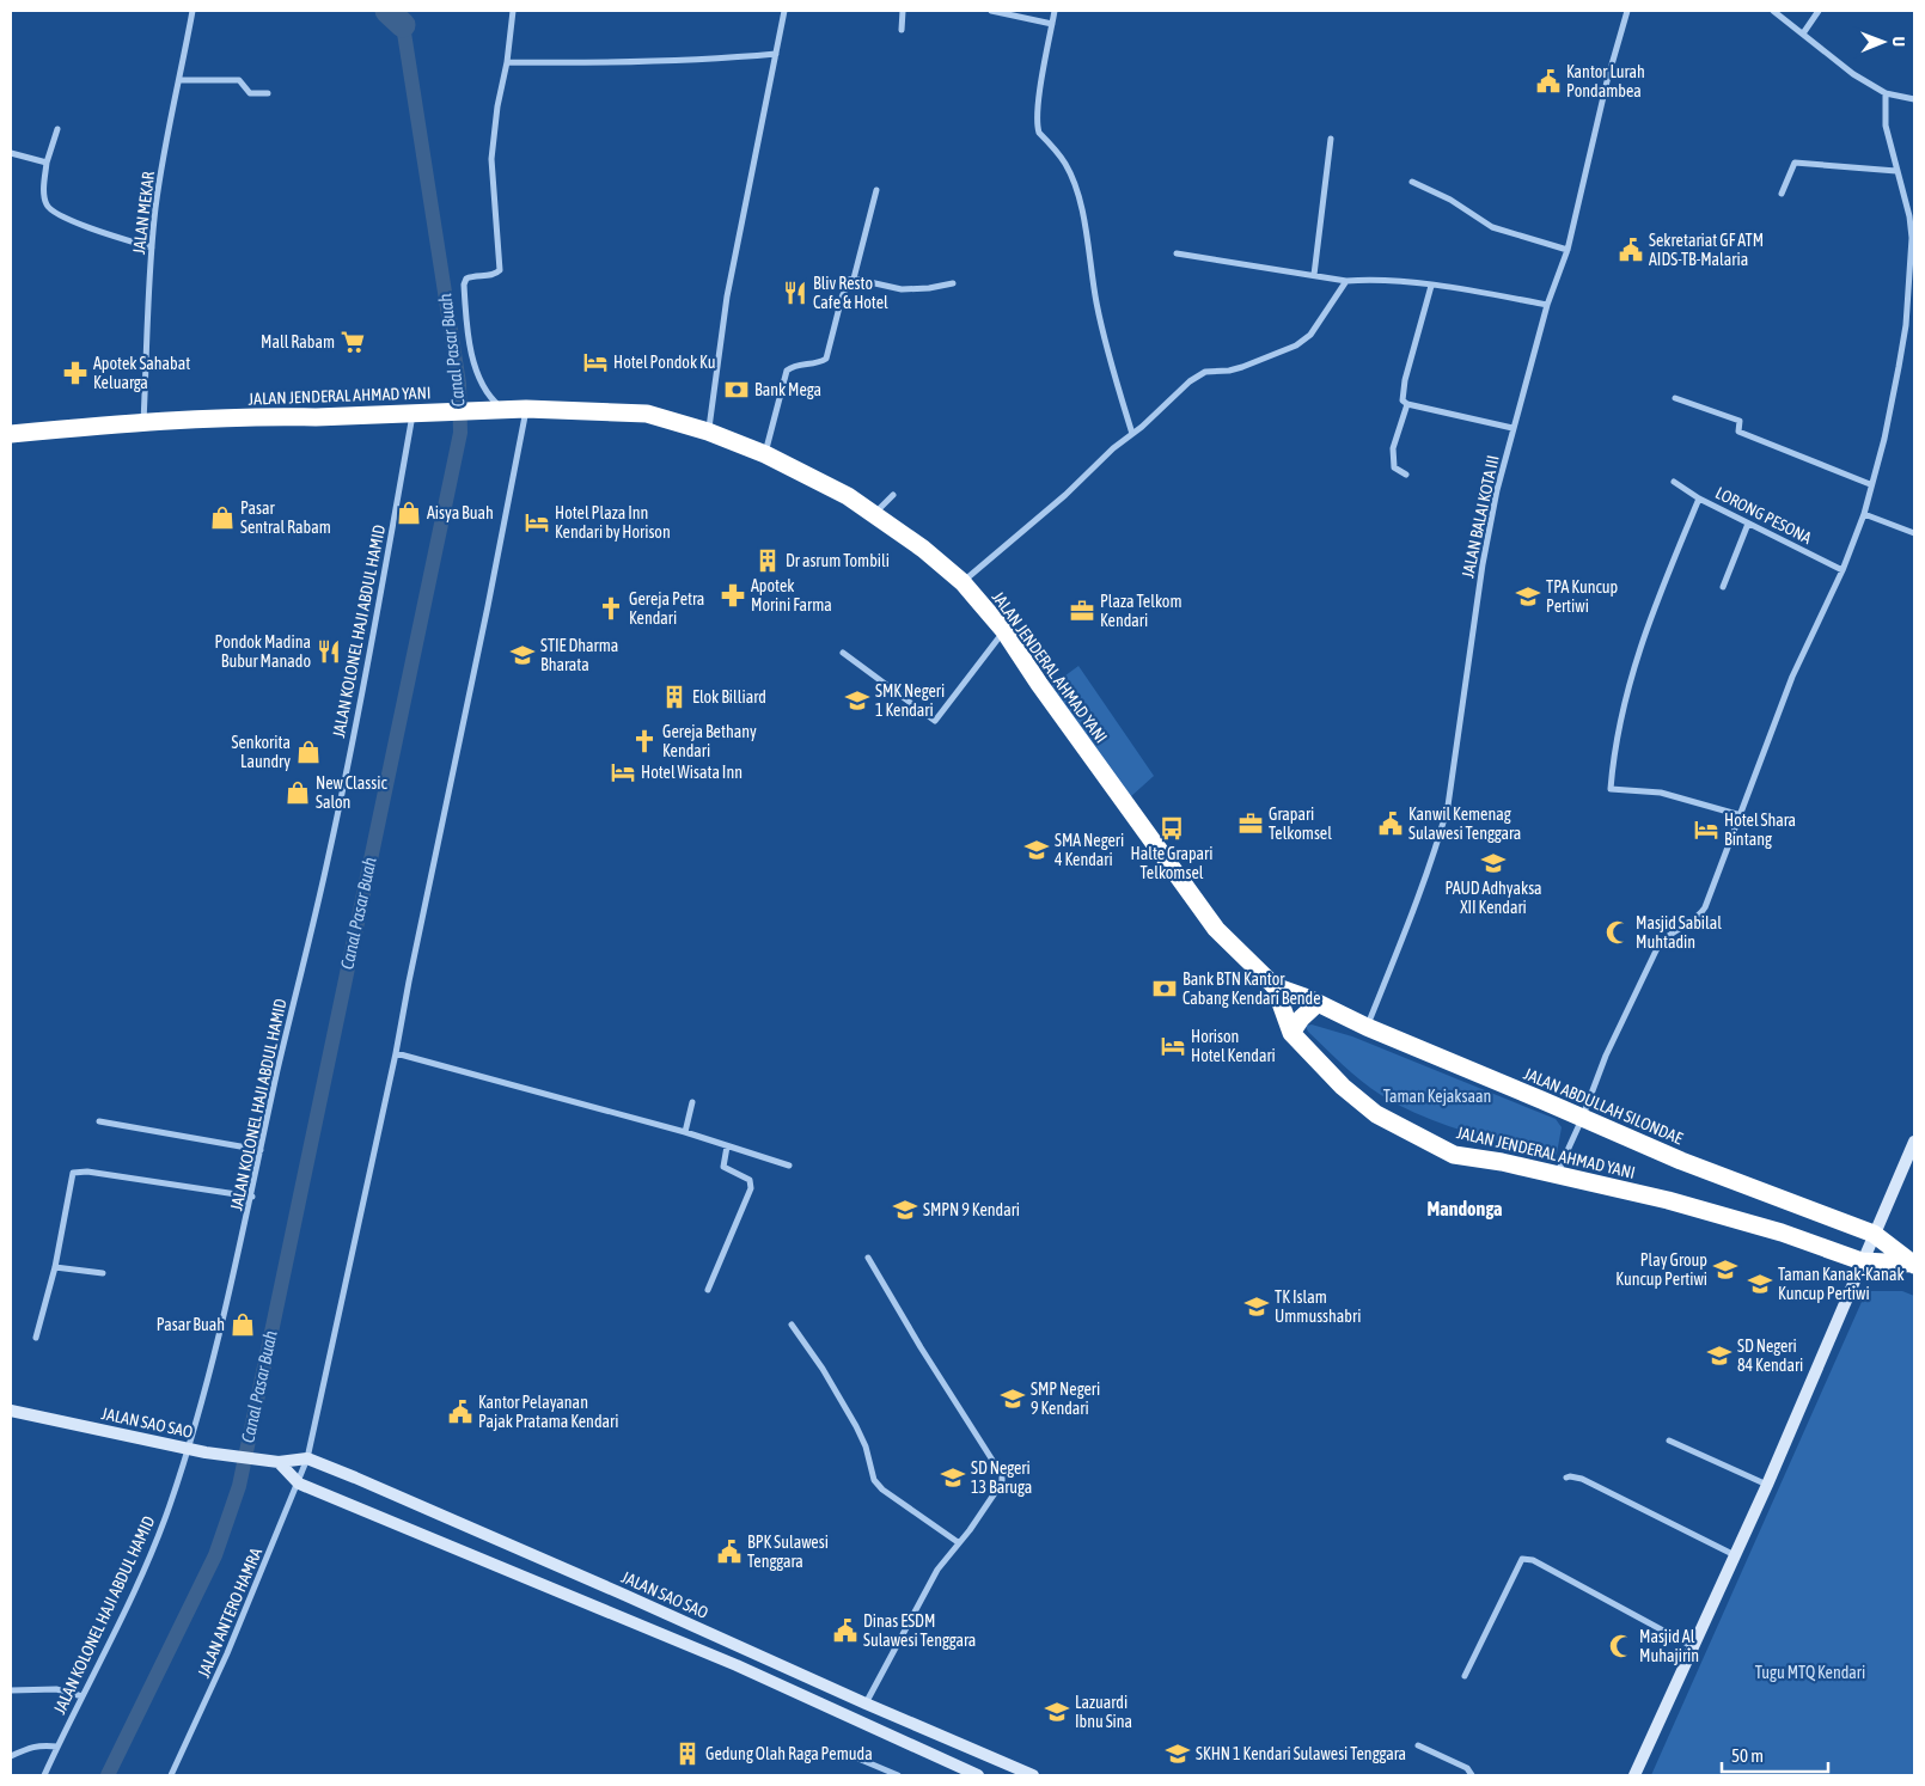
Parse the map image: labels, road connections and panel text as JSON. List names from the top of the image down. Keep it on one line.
{"streets":{"highway":["JALAN JENDERAL AHMAD YANI","JALAN ABDULLAH SILONDAE"],"street":["JALAN MEKAR","LORONG PESONA","JALAN BALAI KOTA III","JALAN KOLONEL HAJI ABDUL HAMID","JALAN SAO SAO","JALAN ANTERO HAMRA"]},"crossings":[["JALAN MEKAR","JALAN JENDERAL AHMAD YANI"],["JALAN JENDERAL AHMAD YANI","JALAN KOLONEL HAJI ABDUL HAMID"],["JALAN JENDERAL AHMAD YANI","JALAN ABDULLAH SILONDAE"],["JALAN JENDERAL AHMAD YANI","JALAN ANTERO HAMRA"],["JALAN BALAI KOTA III","JALAN ABDULLAH SILONDAE"],["JALAN KOLONEL HAJI ABDUL HAMID","JALAN SAO SAO"],["JALAN SAO SAO","JALAN ANTERO HAMRA"]],"districts":["Mandonga"],"water":["Canal Pasar Buah"],"parks":["Taman Kejaksaan","Tugu MTQ Kendari"],"places":{"public building":["Kantor Lurah Pondambea","Sekretariat GF ATM AIDS-TB-Malaria","Kanwil Kemenag Sulawesi Tenggara","Kantor Pelayanan Pajak Pratama Kendari","BPK Sulawesi Tenggara","Dinas ESDM Sulawesi Tenggara"],"restaurant":["Bliv Resto Cafe & Hotel","Pondok Madina Bubur Manado"],"supermarket":["Mall Rabam"],"hotel":["Hotel Pondok Ku","Hotel Plaza Inn Kendari by Horison","Hotel Wisata Inn","Hotel Shara Bintang","Horison Hotel Kendari"],"pharmacy":["Apotek Sahabat Keluarga","Apotek Morini Farma"],"bank":["Bank Mega","Bank BTN Kantor Cabang Kendari Bende"],"shop":["Aisya Buah","Pasar Sentral Rabam","Senkorita Laundry","New Classic Salon","Pasar Buah"],"building":["Dr asrum Tombili","Elok Billiard","Gedung Olah Raga Pemuda"],"school or university":["TPA Kuncup Pertiwi","STIE Dharma Bharata","SMK Negeri 1 Kendari","SMA Negeri 4 Kendari","PAUD Adhyaksa XII Kendari","SMPN 9 Kendari","Play Group Kuncup Pertiwi","Taman Kanak-Kanak Kuncup Pertiwi","TK Islam Ummusshabri","SD Negeri 84 Kendari","SMP Negeri 9 Kendari","SD Negeri 13 Baruga","Lazuardi Ibnu Sina","SKHN 1 Kendari Sulawesi Tenggara"],"church":["Gereja Petra Kendari","Gereja Bethany Kendari"],"office":["Plaza Telkom Kendari","Grapari Telkomsel"],"bus stop":["Halte Grapari Telkomsel"],"mosque":["Masjid Sabilal Muhtadin","Masjid Al Muhajirin"]},"scale_bar":"50 m","north":"right"}
